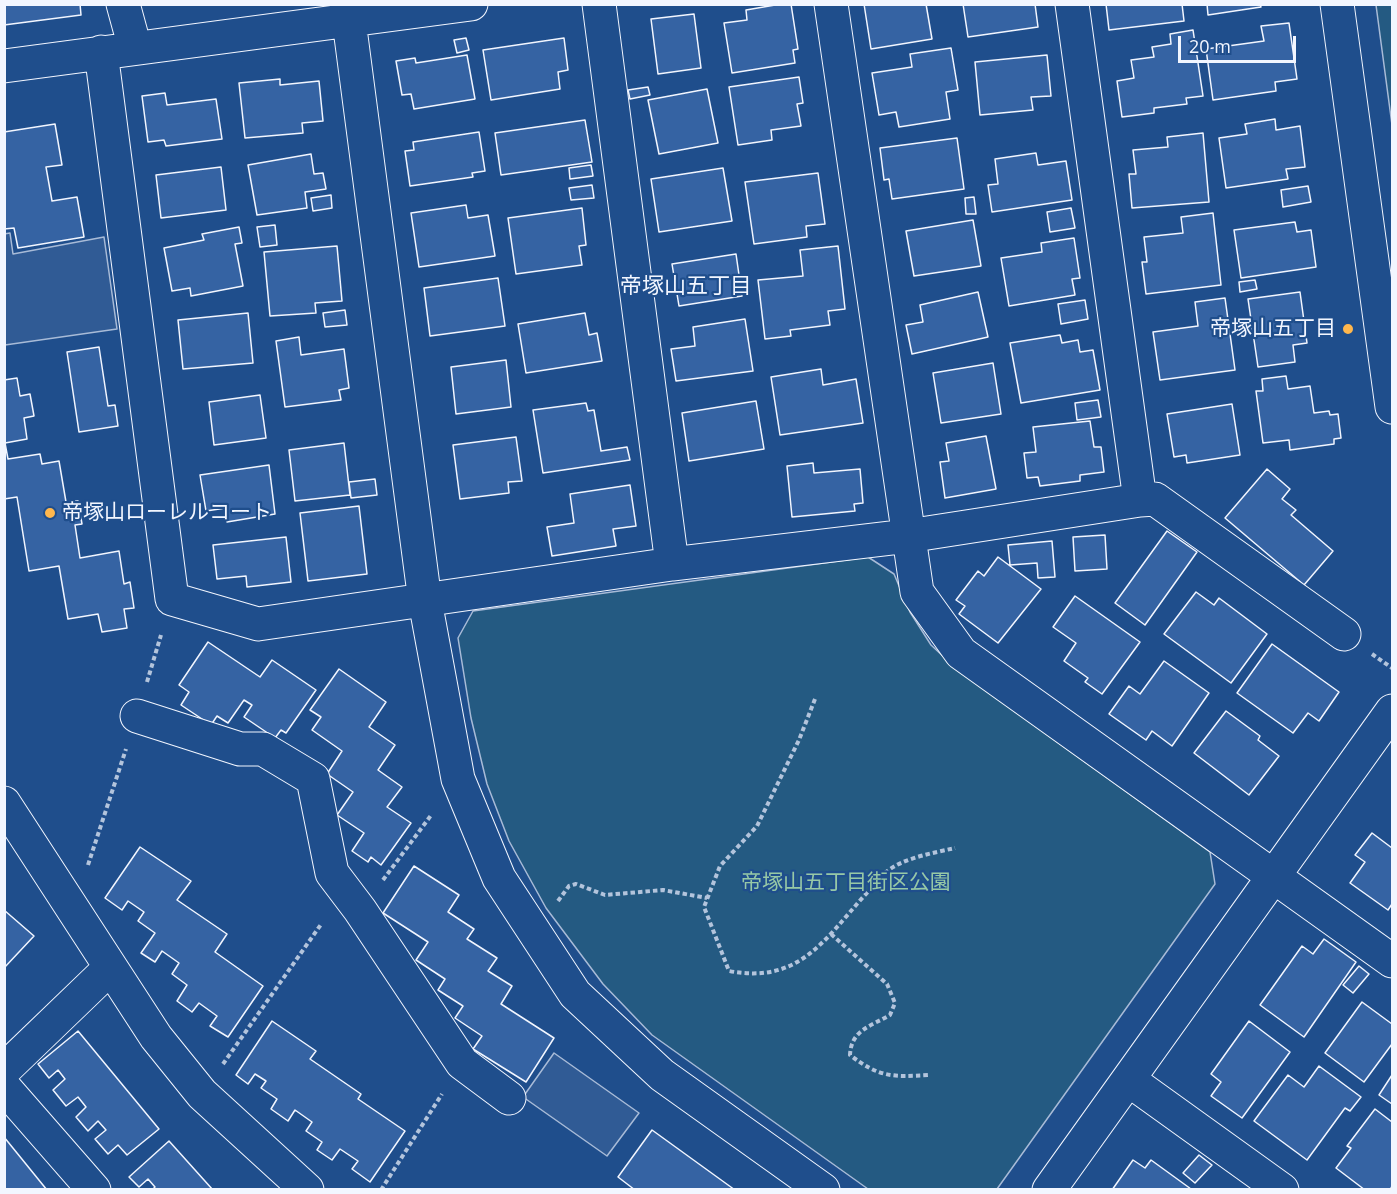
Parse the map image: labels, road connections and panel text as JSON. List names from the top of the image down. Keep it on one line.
{"districts":["帝塚山五丁目"],"parks":["帝塚山五丁目街区公園"],"places":["帝塚山五丁目","帝塚山ローレルコート"],"scale_bar":"20 m"}
